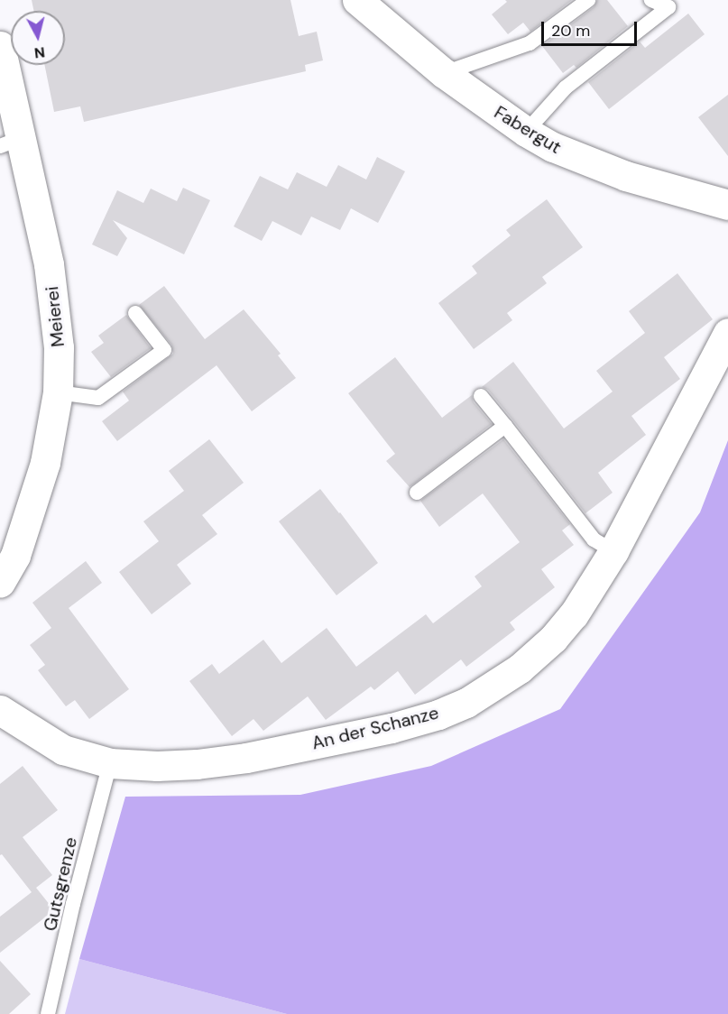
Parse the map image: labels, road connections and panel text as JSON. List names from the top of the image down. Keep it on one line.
{"streets":{"street":["Fabergut","Meierei","An der Schanze"],"lane":["Gutsgrenze"]},"crossings":[["An der Schanze","Gutsgrenze"]],"scale_bar":"20 m","north":"bottom"}
